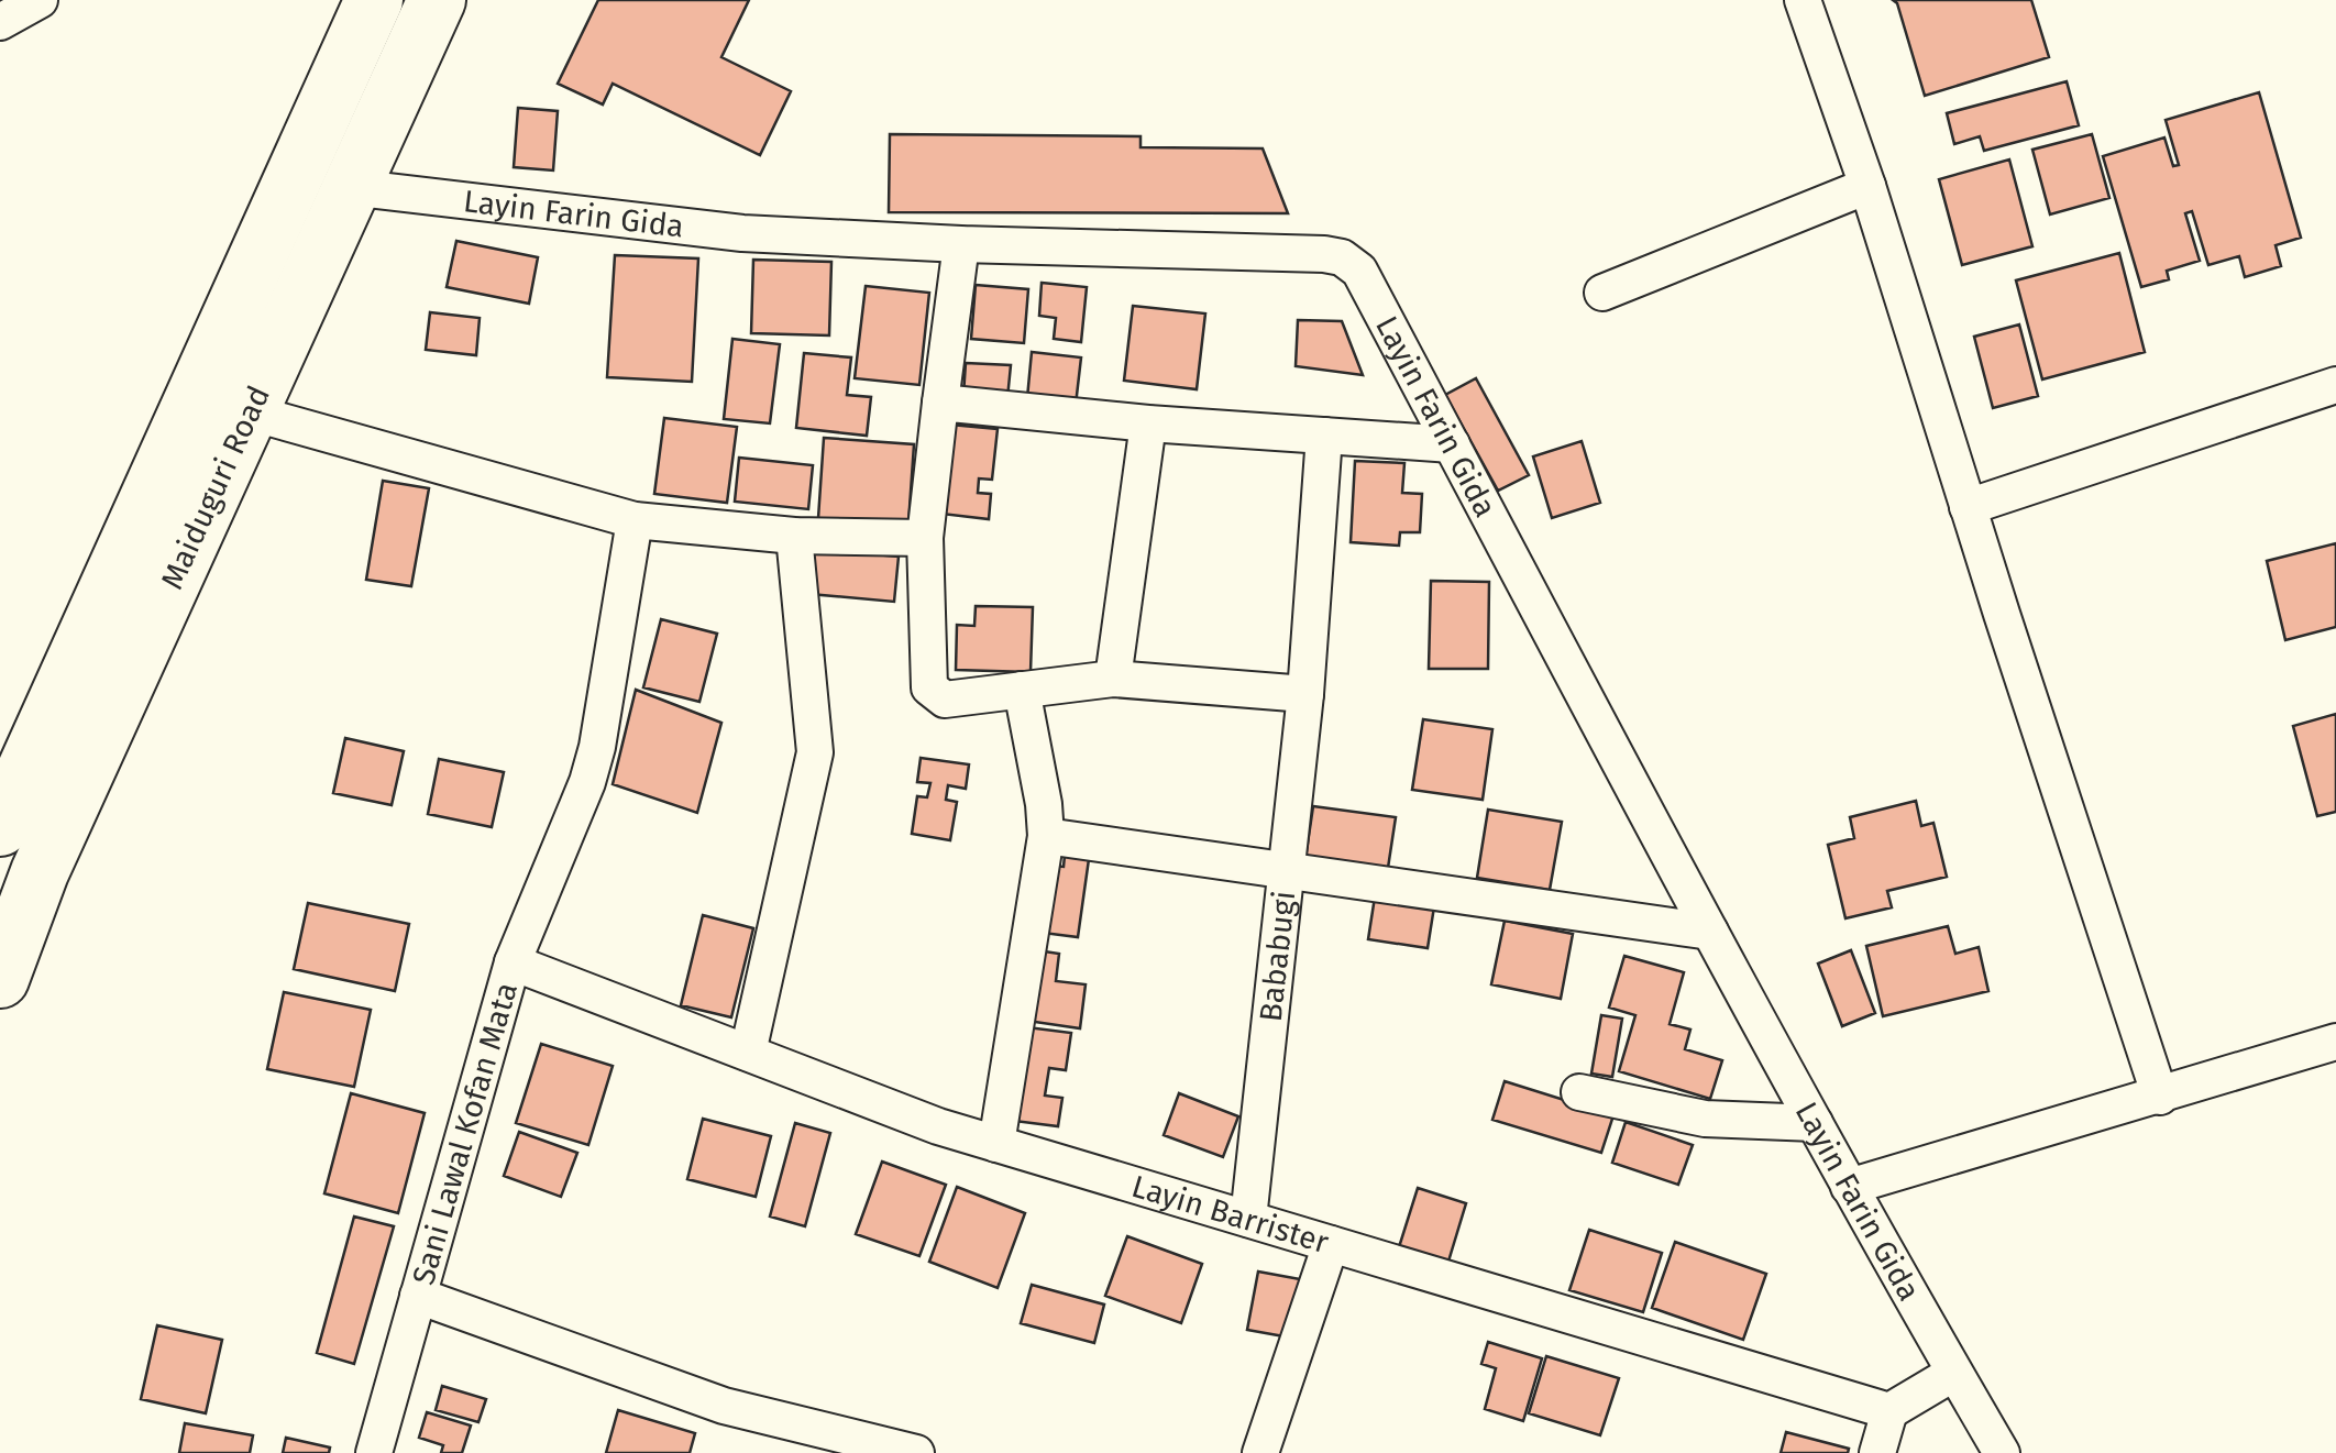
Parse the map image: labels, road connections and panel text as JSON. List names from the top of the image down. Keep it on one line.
{"streets":{"highway":["Maiduguri Road"],"street":["Layin Farin Gida","Bababugi","Sani Lawal Kofan Mata","Layin Barrister"]},"crossings":[["Layin Farin Gida","Maiduguri Road"],["Bababugi","Layin Barrister"],["Sani Lawal Kofan Mata","Layin Barrister"]]}
